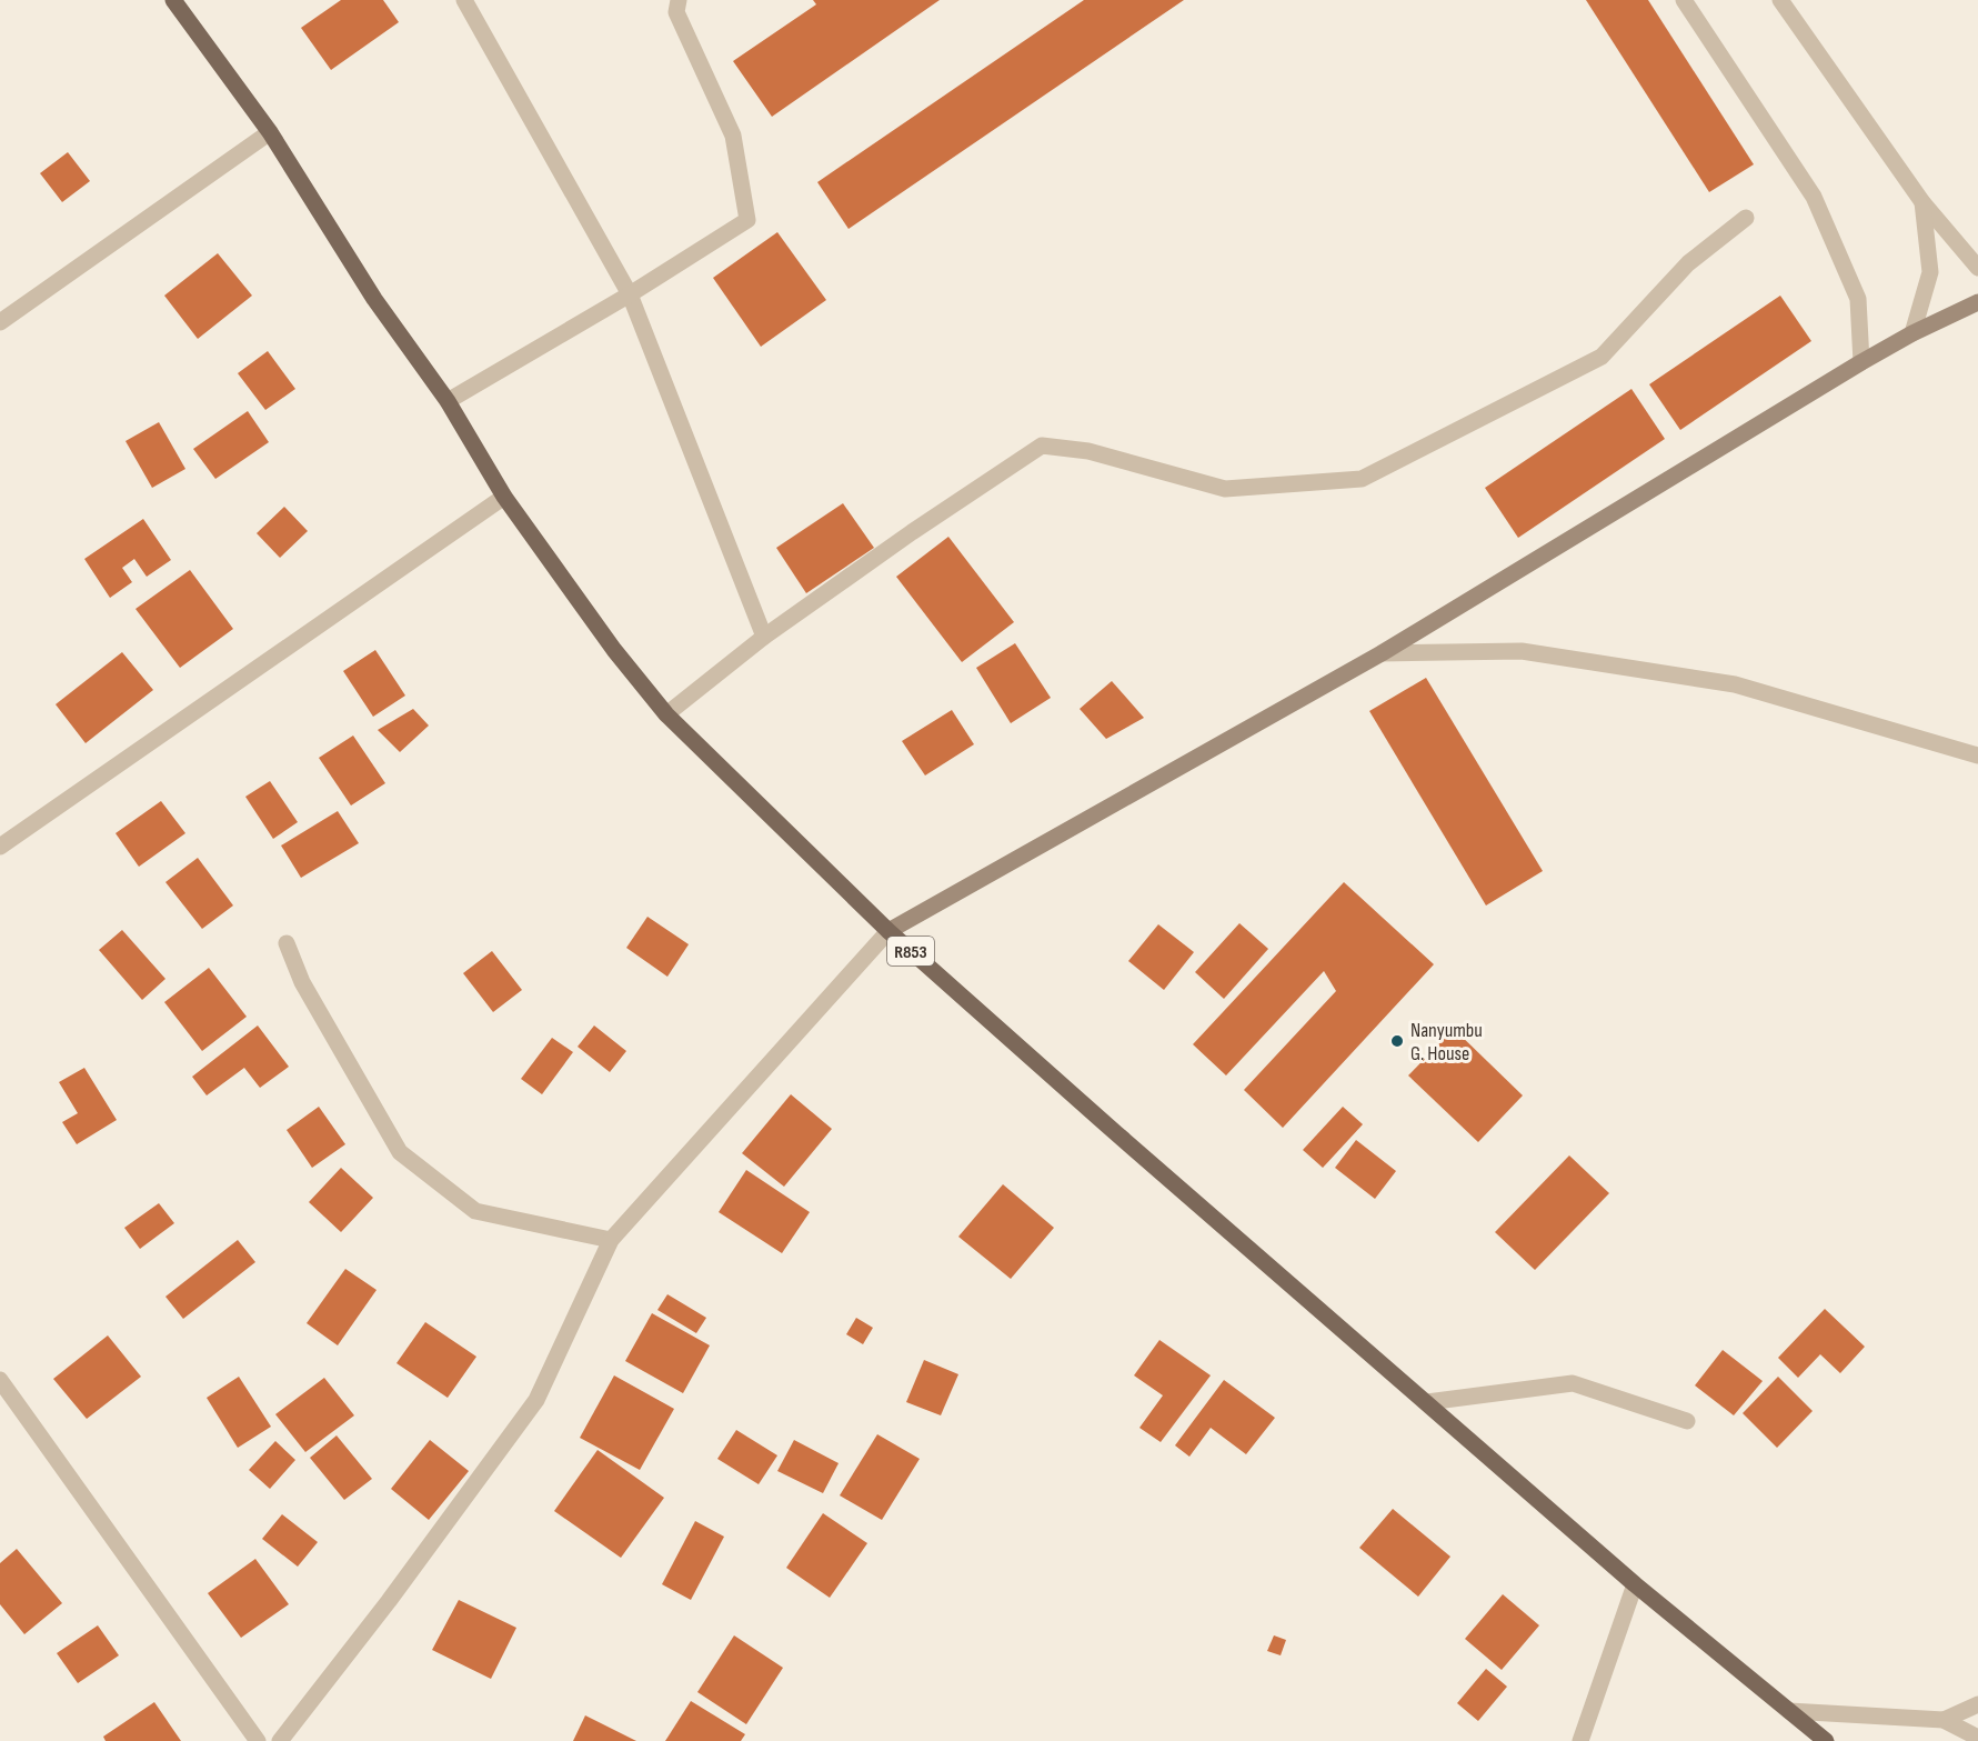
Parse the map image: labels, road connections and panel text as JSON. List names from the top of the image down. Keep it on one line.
{"streets":{"main road":["R853"]},"places":["Nanyumbu G. House"]}
